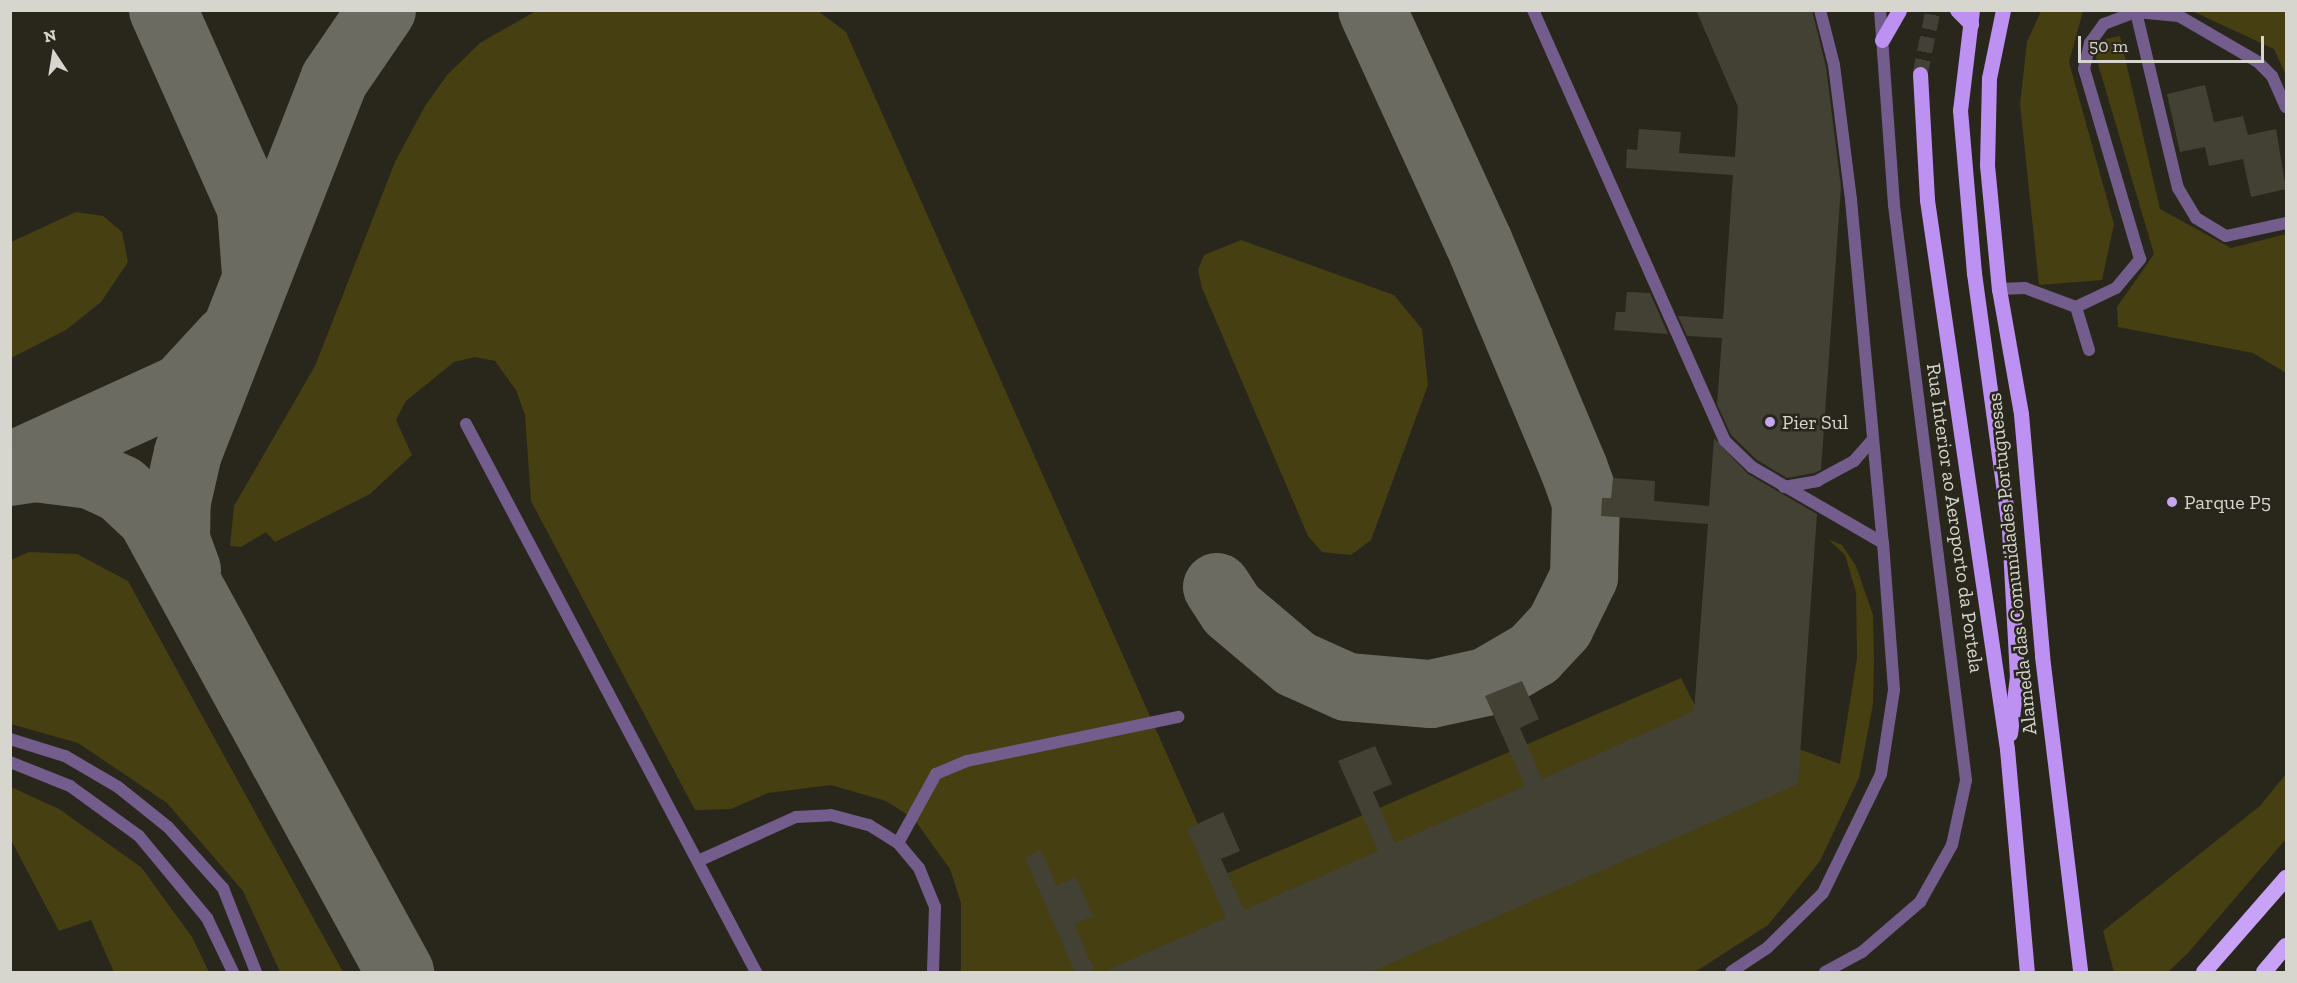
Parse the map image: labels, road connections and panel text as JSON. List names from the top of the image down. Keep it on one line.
{"streets":{"main road":["Alameda das Comunidades Portuguesas"],"street":["Rua Interior ao Aeroporto da Portela"]},"places":["Pier Sul","Parque P5"],"scale_bar":"50 m","north":"top"}
